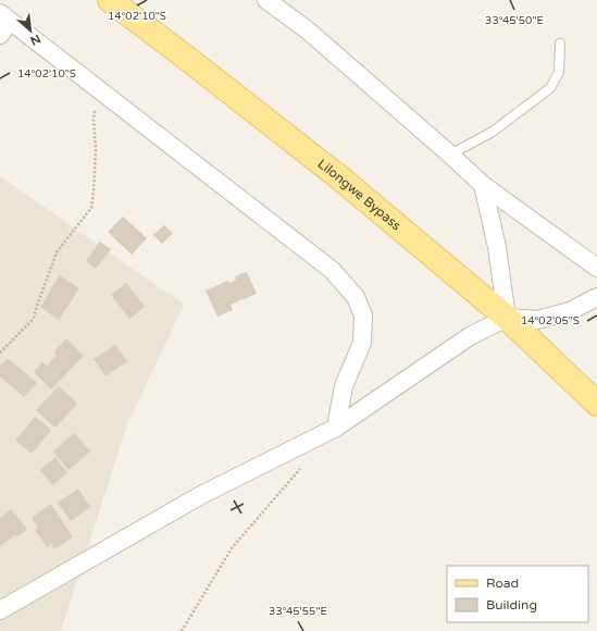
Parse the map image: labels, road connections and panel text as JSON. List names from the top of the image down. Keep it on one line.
{"streets":{"main road":["Lilongwe Bypass"]},"legend":["Road","Building"],"north":"bottom right","coordinates":["14°02'10\"S","33°45'50\"E","14°02'05\"S","33°45'55\"E"]}
